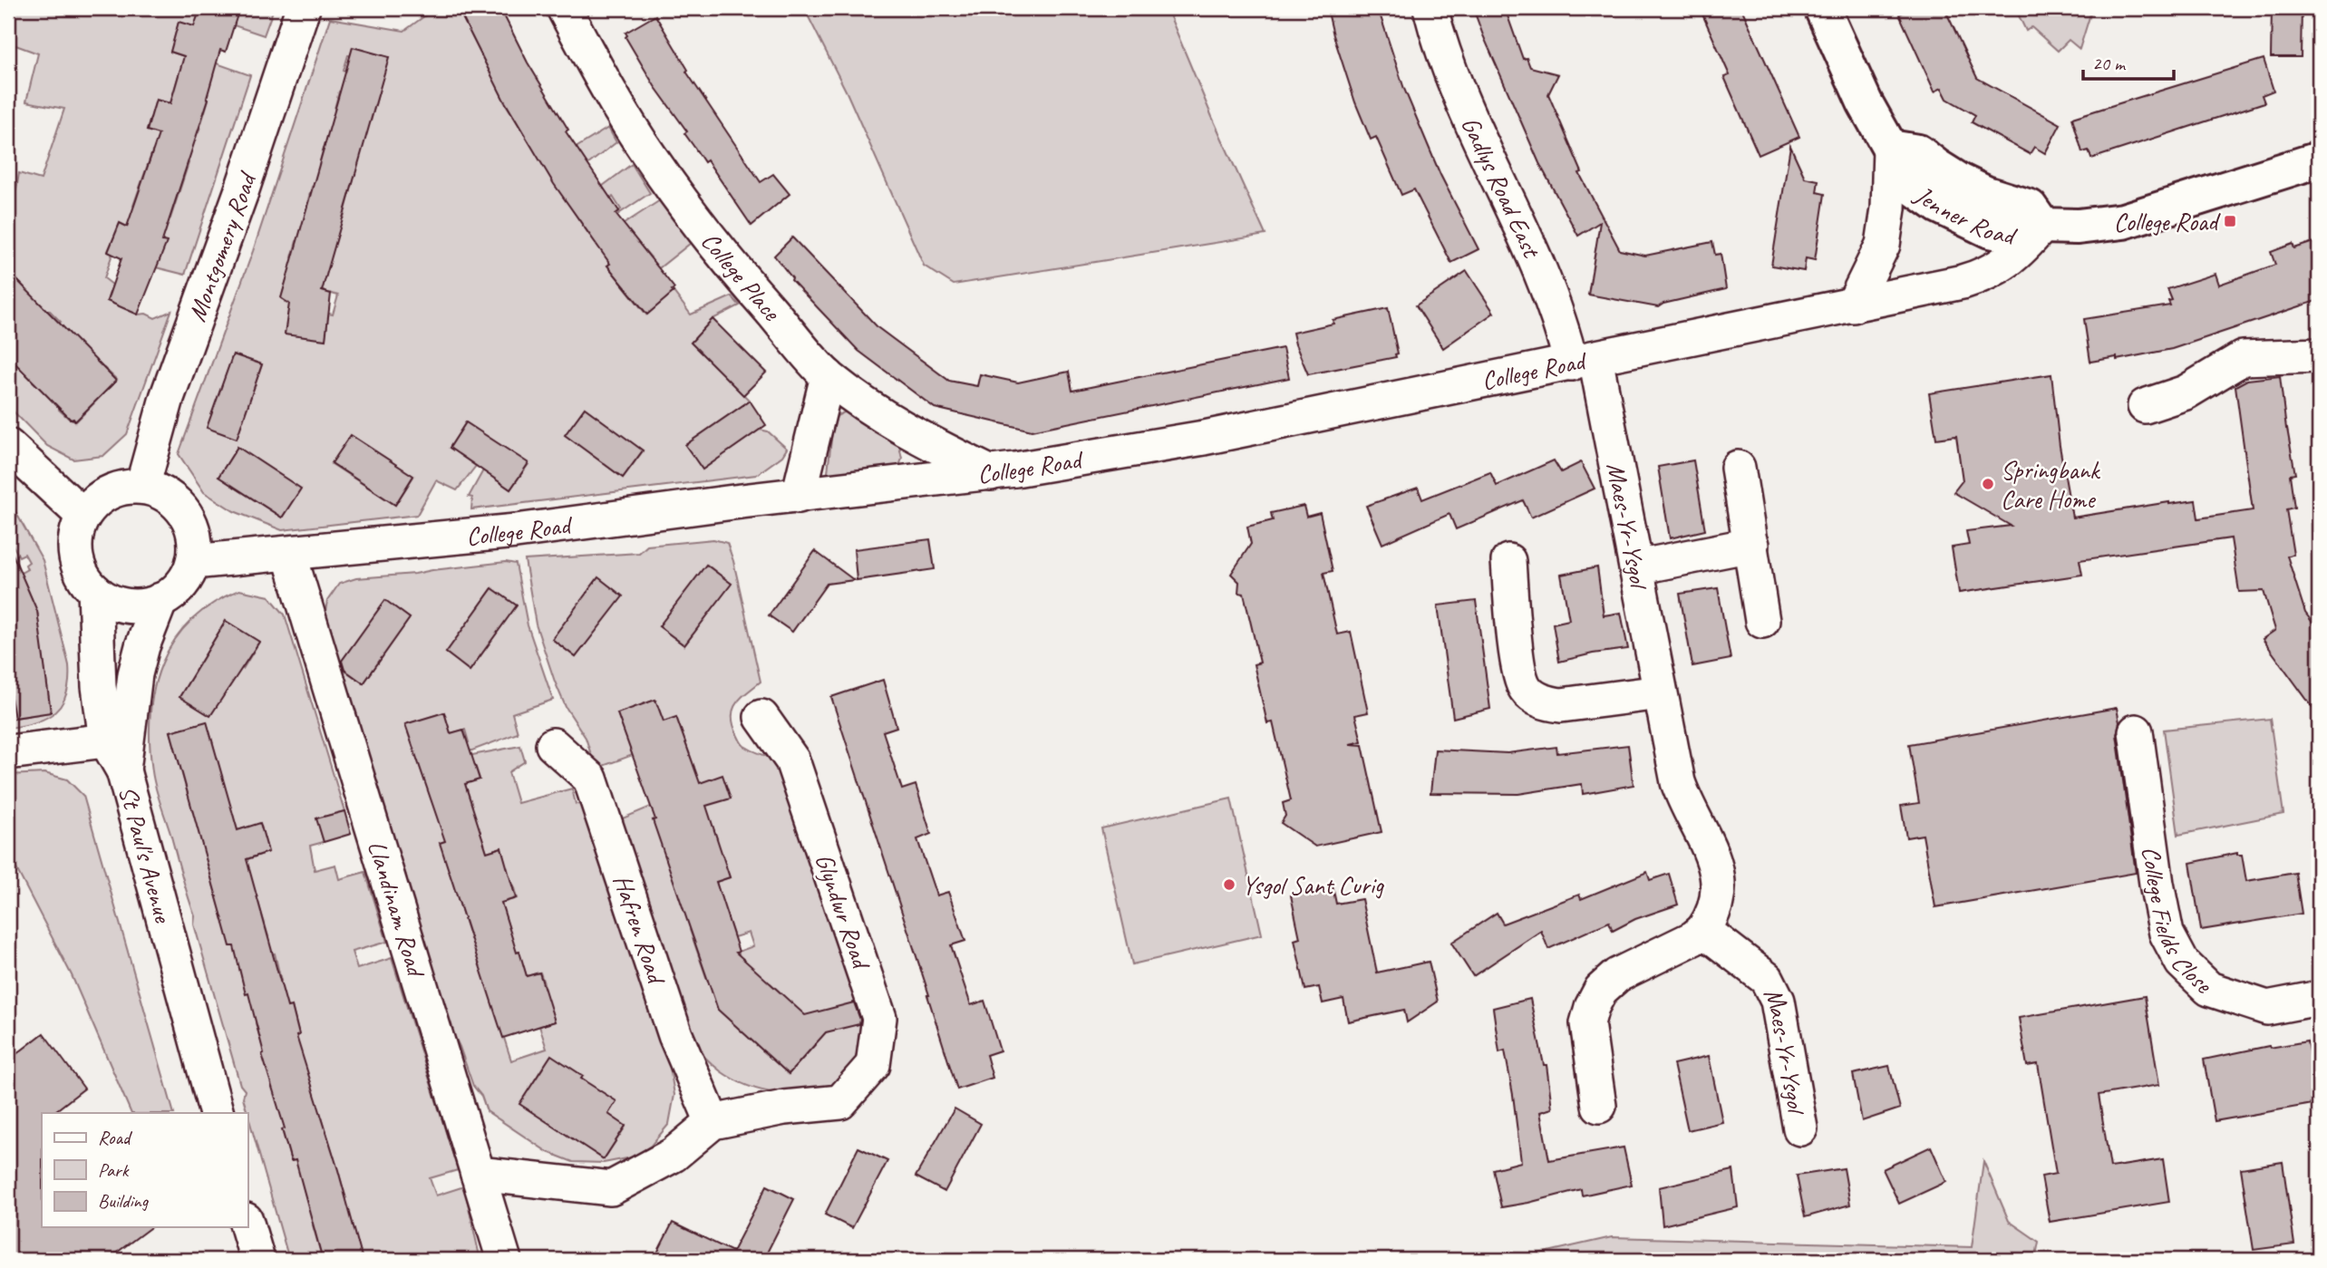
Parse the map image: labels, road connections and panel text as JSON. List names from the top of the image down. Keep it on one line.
{"streets":{"main road":["Jenner Road"],"street":["Gadlys Road East","Montgomery Road","College Place","College Road","Maes-Yr-Ysgol","St Paul's Avenue","Llandinam Road","Glyndwr Road","College Fields Close","Hafren Road"]},"crossings":[["Gadlys Road East","College Road"],["Gadlys Road East","Maes-Yr-Ysgol"],["Jenner Road","College Road"],["Montgomery Road","College Road"],["Montgomery Road","St Paul's Avenue"],["College Place","College Road"],["College Road","Maes-Yr-Ysgol"],["College Road","St Paul's Avenue"],["College Road","Llandinam Road"],["Glyndwr Road","Hafren Road"]],"places":{"transit":["College Road"],"other":["Springbank Care Home","Ysgol Sant Curig"]},"legend":["Road","Park","Building"],"scale_bar":"20 m"}
